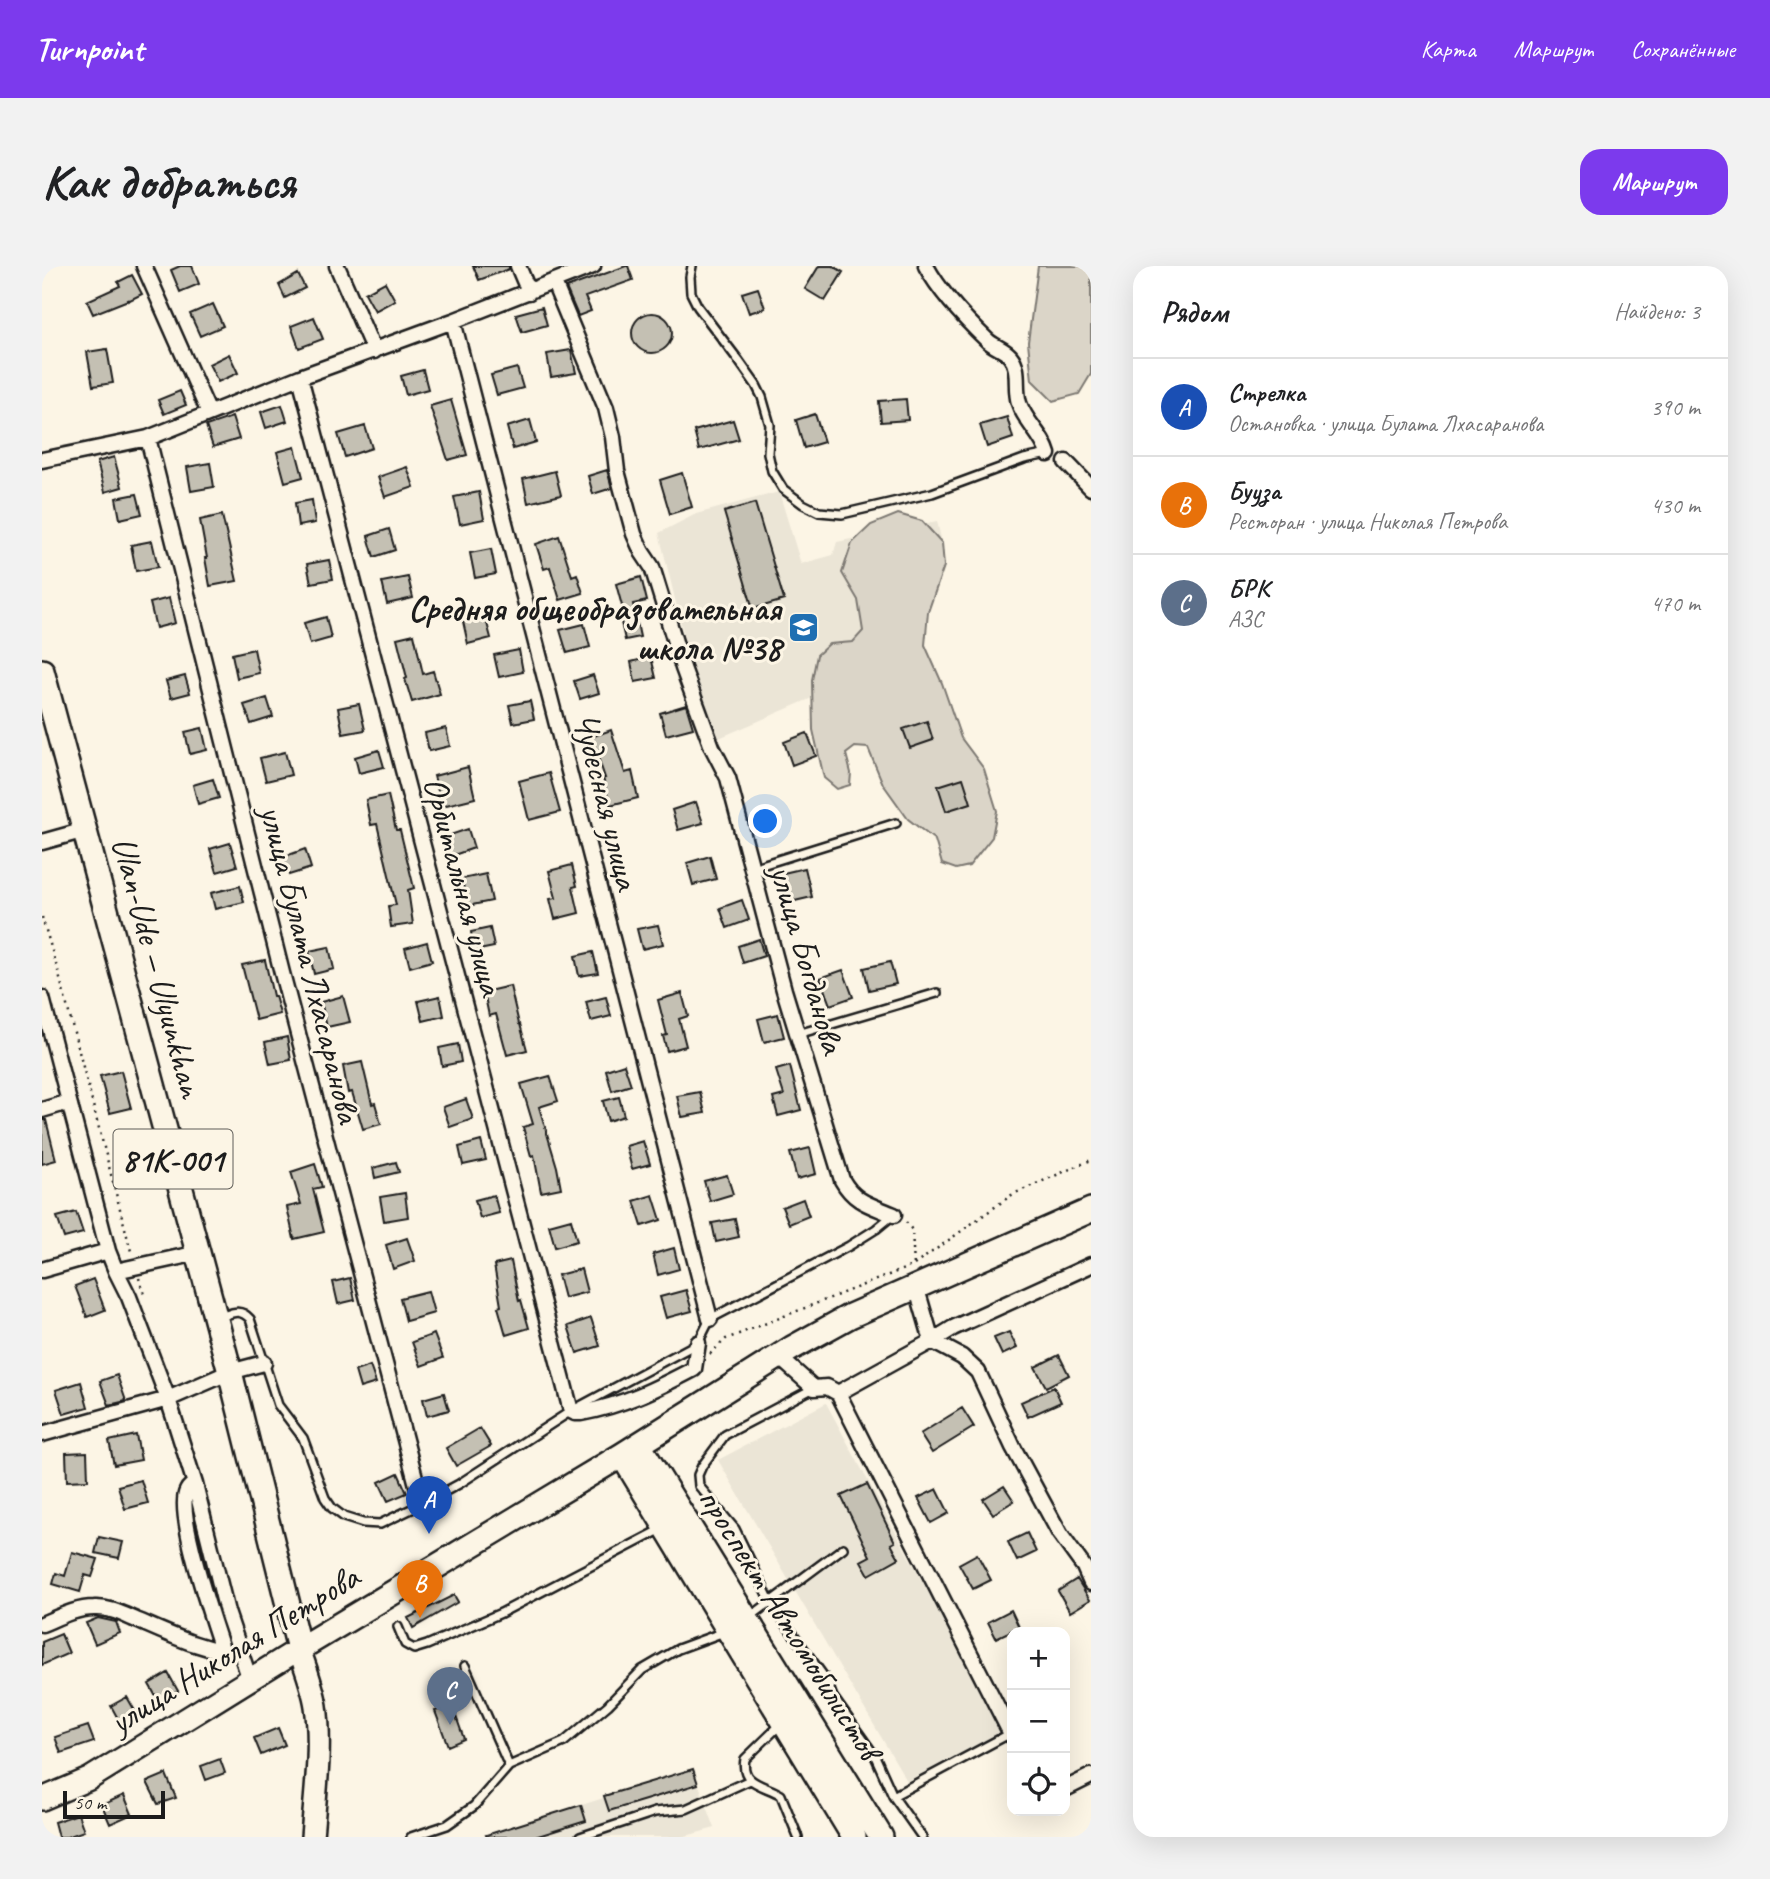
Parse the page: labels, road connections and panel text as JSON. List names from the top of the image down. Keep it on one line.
{"streets":{"main road":["Ulan-Ude — Ulyunkhan","81К-001","проспект Автомобилистов","улица Николая Петрова"],"street":["Чудесная улица","Орбитальная улица","улица Богданова","улица Булата Лхасаранова"]},"crossings":[["Ulan-Ude — Ulyunkhan","улица Николая Петрова"],["проспект Автомобилистов","улица Николая Петрова"]],"places":{"school or university":["Средняя общеобразовательная школа №38"]},"scale_bar":"50 m","page":{"header":"Turnpoint","nav":["Карта","Маршрут","Сохранённые"],"buttons":"Маршрут","title":"Как добраться","heading":["Рядом","Найдено: 3"],"list":[{"mark":"A","name":"Стрелка","note":"Остановка · улица Булата Лхасаранова","value":"390 m"},{"mark":"B","name":"Бууза","note":"Ресторан · улица Николая Петрова","value":"430 m"},{"mark":"C","name":"БРК","note":"АЗС","value":"470 m"}],"pins":["A","B","C"],"map_buttons":["+","−"],"scale":"50 m"}}
